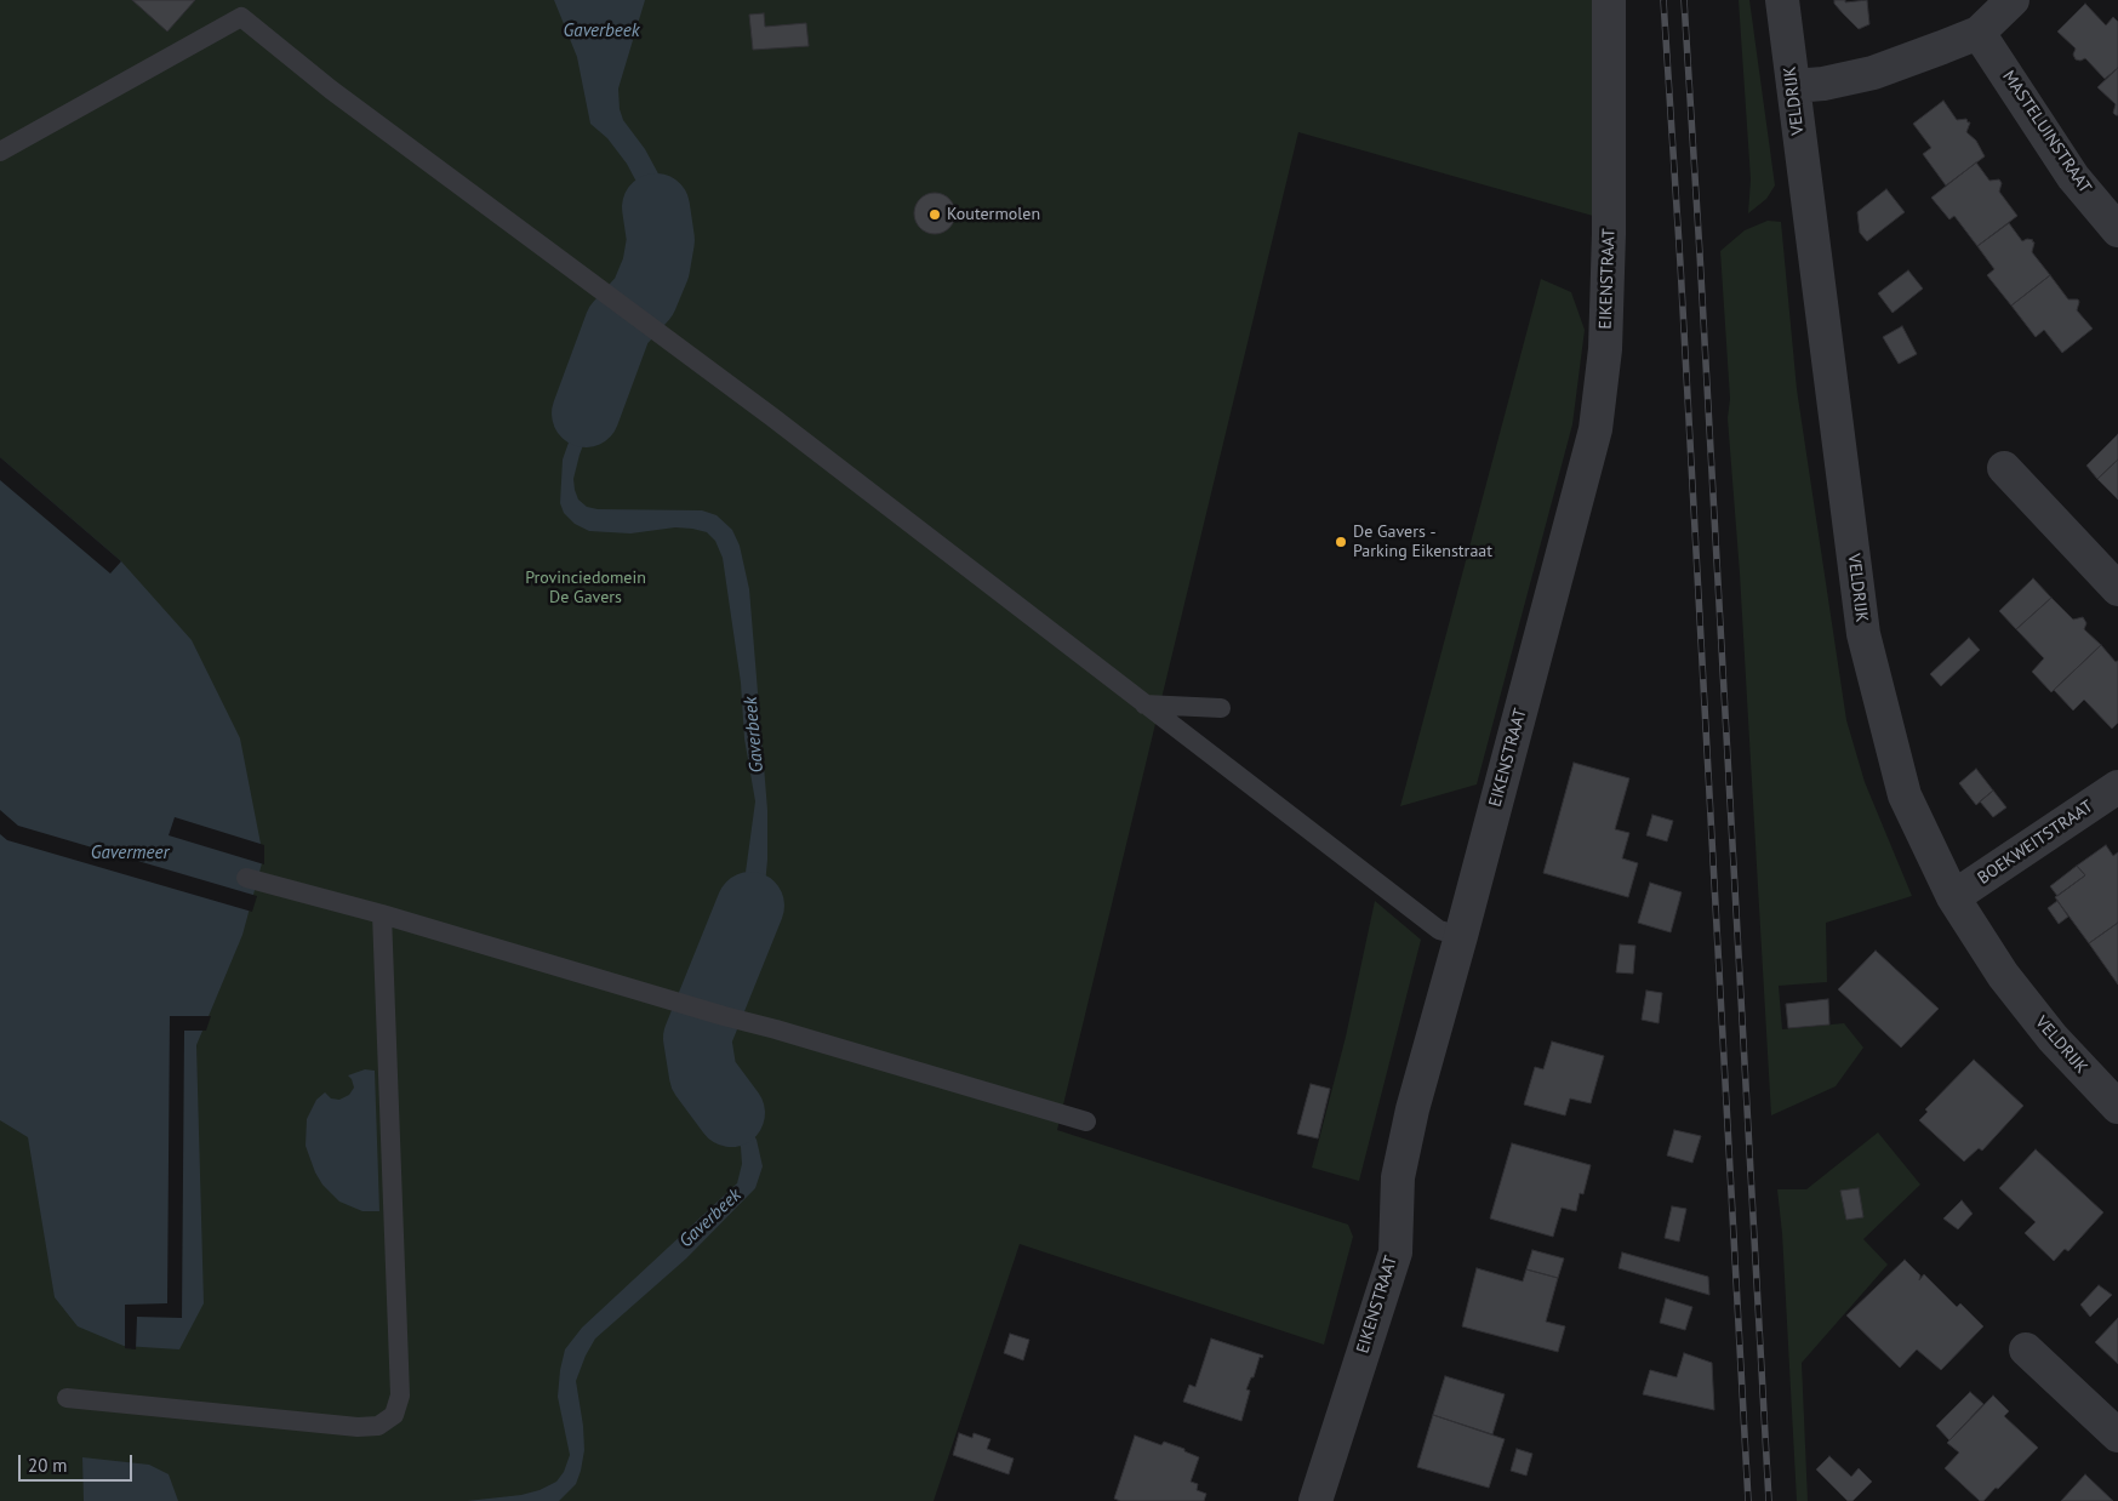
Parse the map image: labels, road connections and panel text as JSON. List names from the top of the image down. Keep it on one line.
{"streets":{"street":["VELDRIJK","MASTELUINSTRAAT","EIKENSTRAAT","BOEKWEITSTRAAT"]},"crossings":[["VELDRIJK","BOEKWEITSTRAAT"]],"water":["Gaverbeek","Gavermeer"],"parks":["Provinciedomein De Gavers"],"places":["Koutermolen","De Gavers - Parking Eikenstraat"],"scale_bar":"20 m"}
